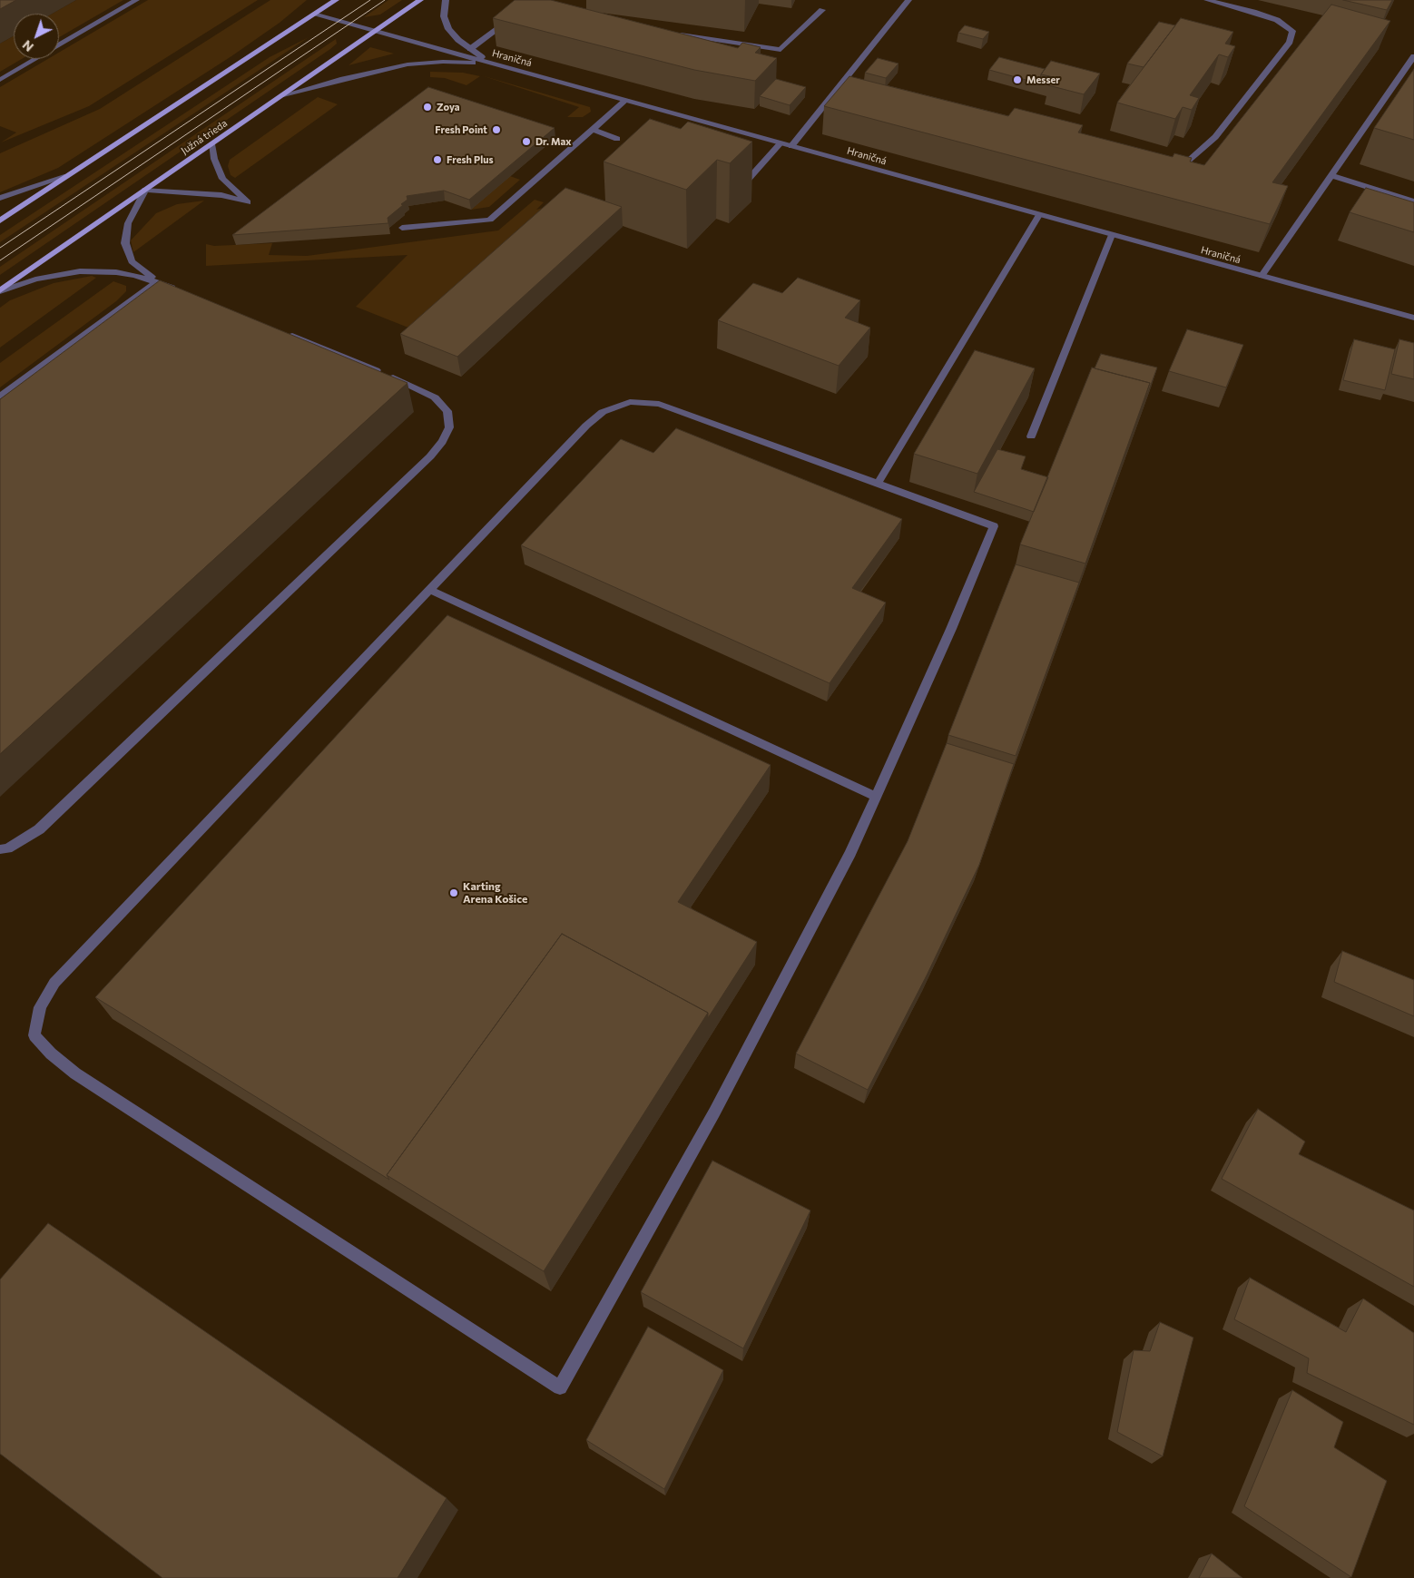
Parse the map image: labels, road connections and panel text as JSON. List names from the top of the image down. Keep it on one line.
{"streets":{"main road":["Južná trieda"],"street":["Hraničná"]},"crossings":[["Hraničná","Južná trieda"]],"places":["Messer","Zoya","Fresh Point","Dr. Max","Fresh Plus","Karting Arena Košice"],"north":"bottom left"}
